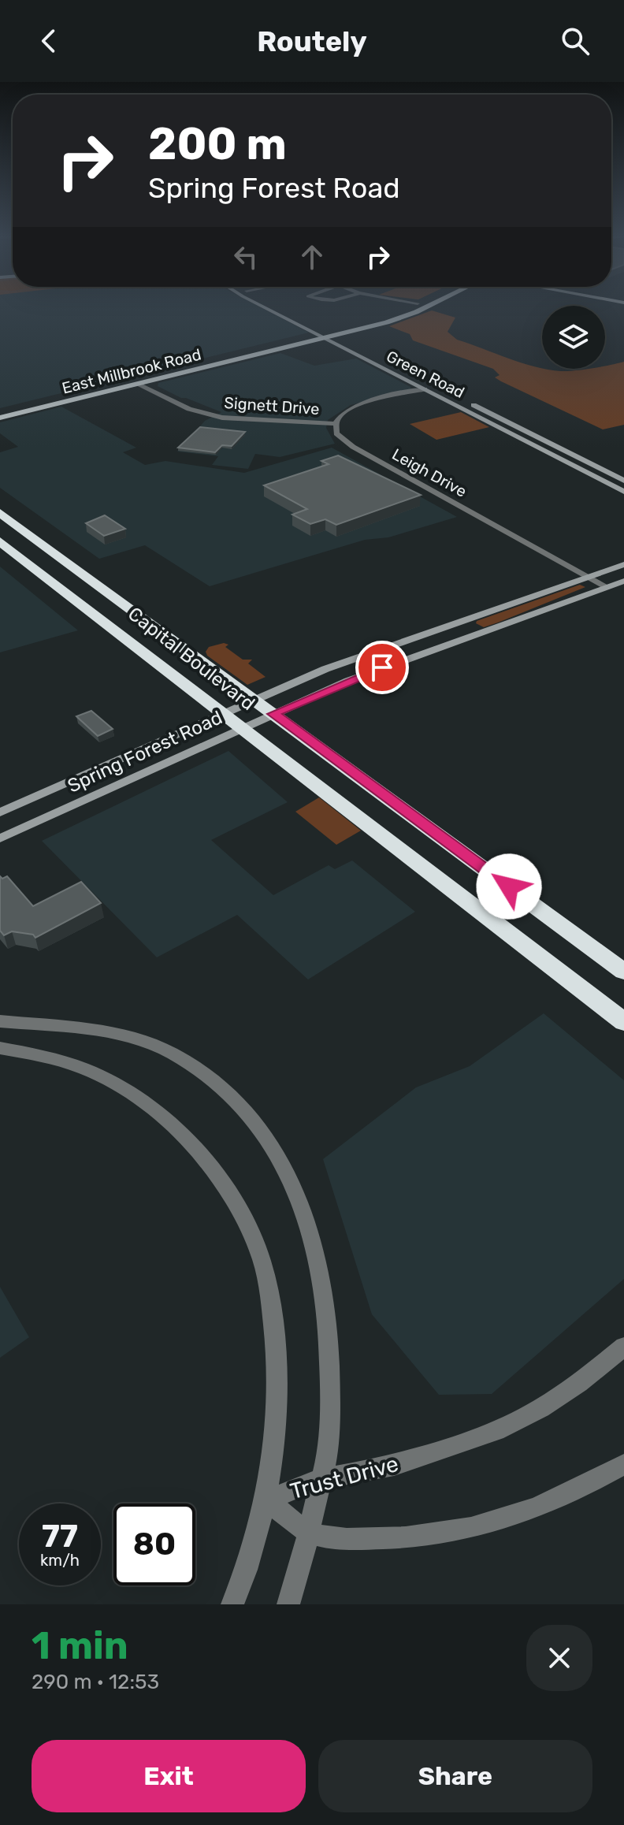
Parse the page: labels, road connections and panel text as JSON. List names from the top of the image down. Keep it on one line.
{"streets":{"highway":["Capital Boulevard"],"main road":["East Millbrook Road"],"street":["Green Road","Signett Drive","Leigh Drive","Spring Forest Road","Trust Drive"]},"crossings":[["East Millbrook Road","Green Road"],["East Millbrook Road","Signett Drive"],["Signett Drive","Leigh Drive"],["Leigh Drive","Spring Forest Road"],["Capital Boulevard","Spring Forest Road"]],"page":{"header":"Routely","turn":["200 m","Spring Forest Road"],"speed":"77 km/h","limit":"80","heading":["1 min","290 m · 12:53"],"buttons":["Exit","Share"]}}
